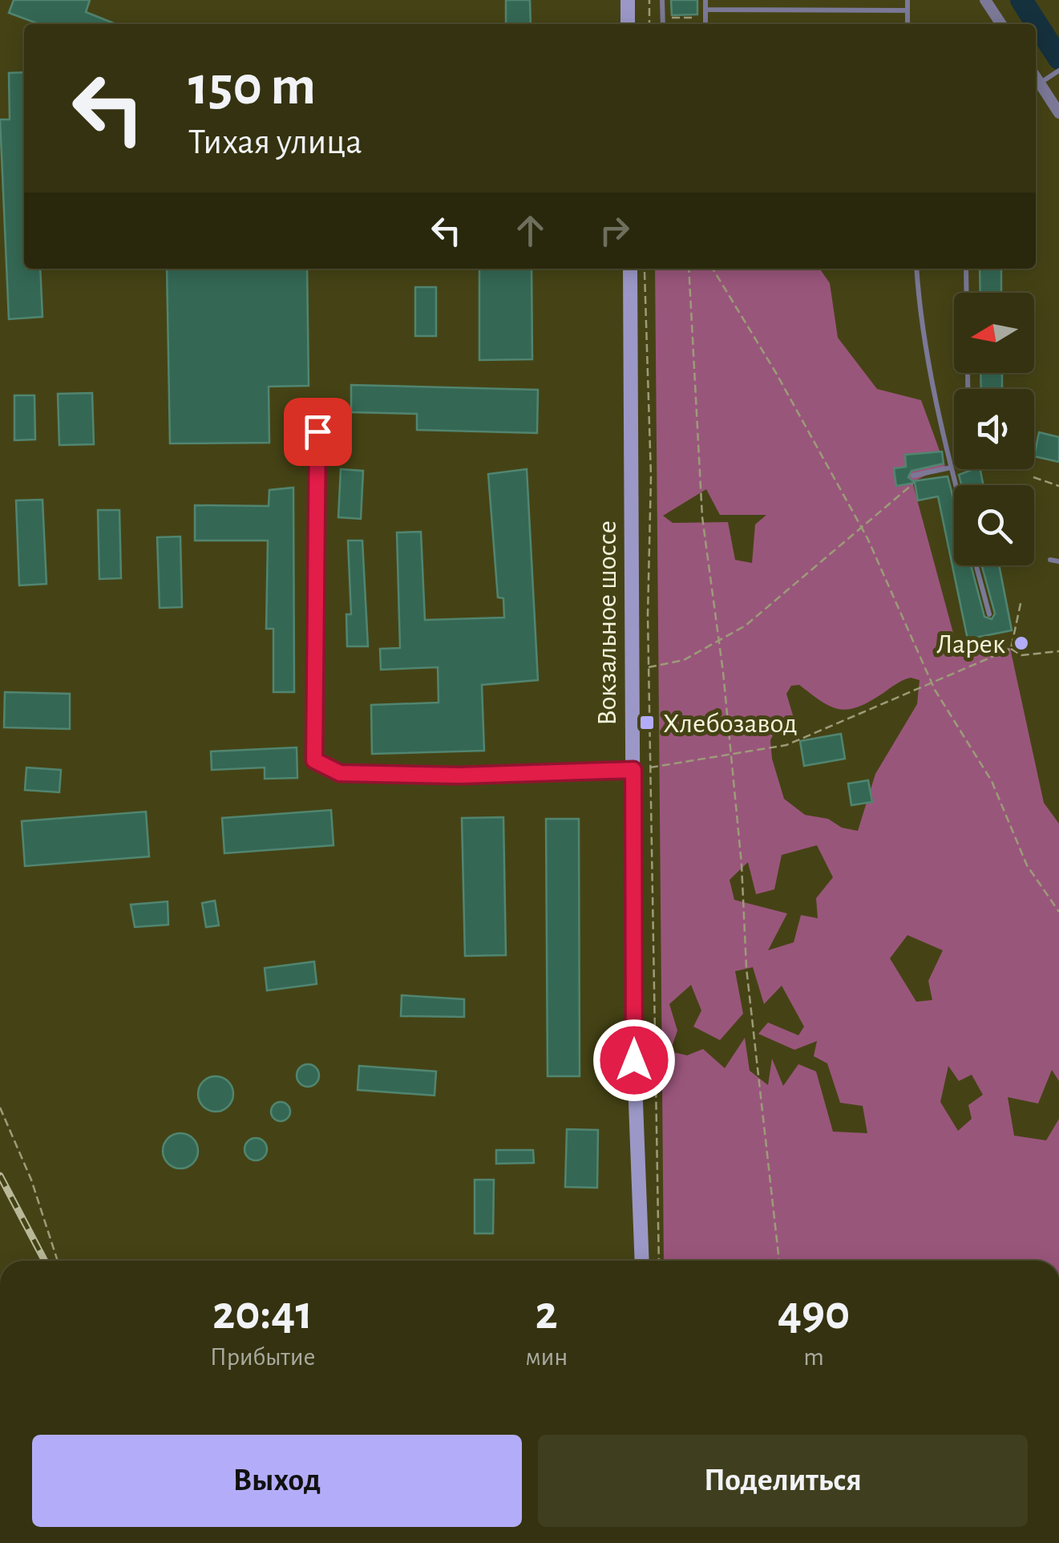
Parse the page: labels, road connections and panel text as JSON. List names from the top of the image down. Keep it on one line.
{"streets":{"main road":["Вокзальное шоссе"]},"places":{"other":["Ларек"],"transit":["Хлебозавод"]},"north":"left","page":{"turn":["150 m","Тихая улица"],"eta":["20:41","Прибытие","2","мин","490","m"],"buttons":["Выход","Поделиться"]}}
